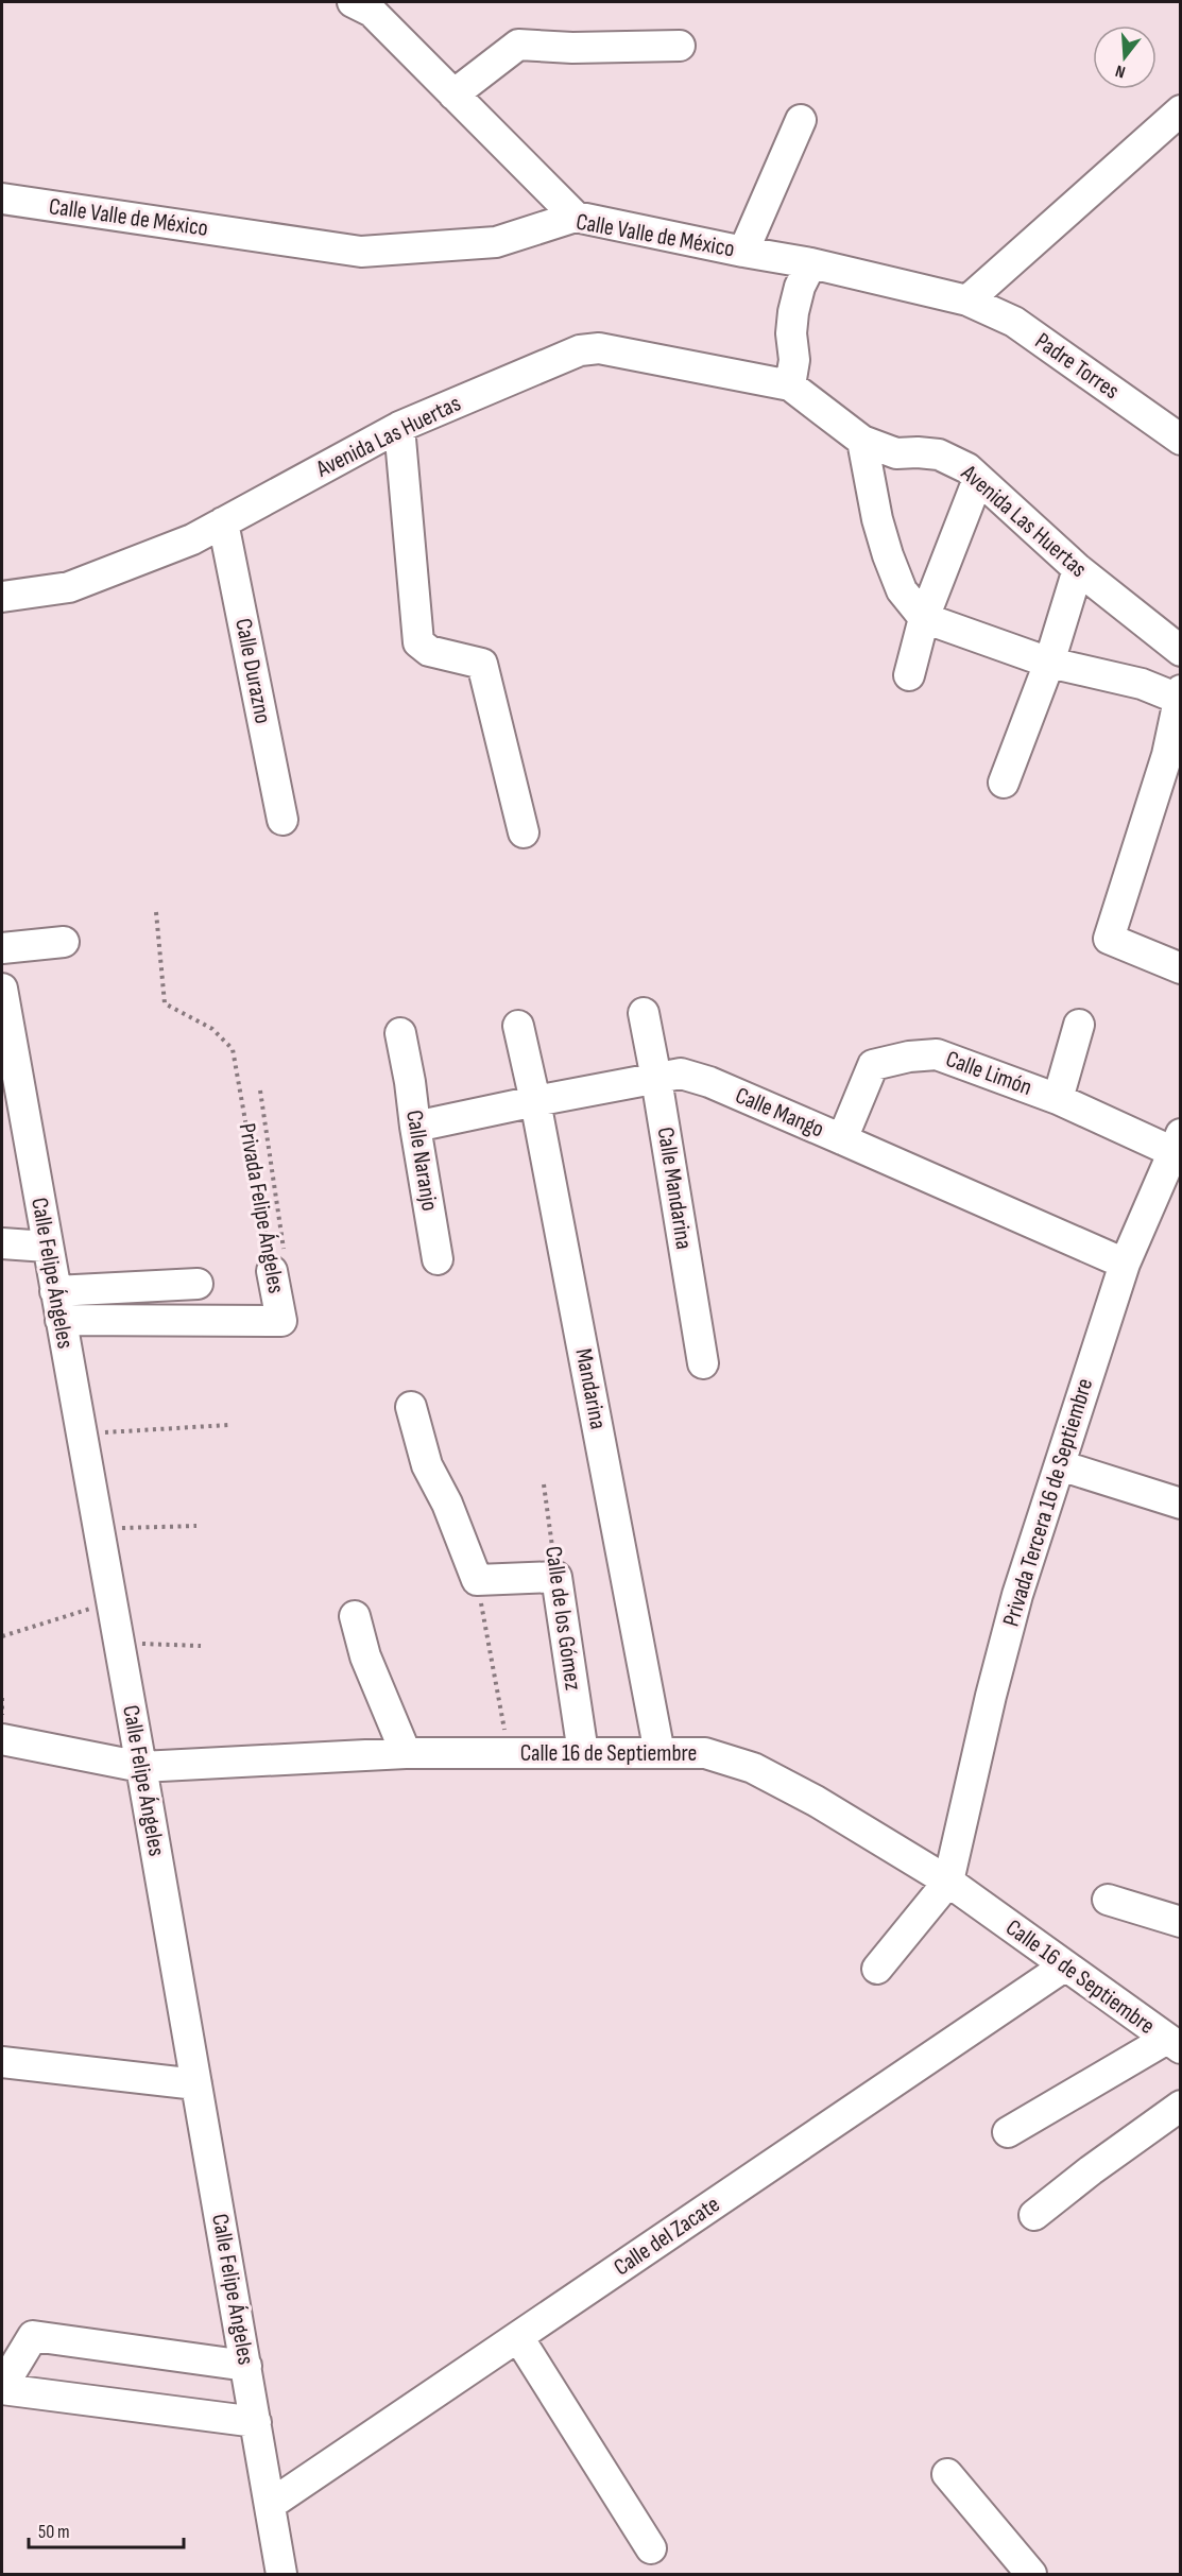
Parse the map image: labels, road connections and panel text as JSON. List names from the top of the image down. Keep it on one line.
{"streets":{"street":["Calle Valle de México","Padre Torres","Avenida Las Huertas","Calle Durazno","Calle Limón","Calle Mango","Calle Naranjo","Calle Mandarina","Privada Felipe Ángeles","Calle Felipe Ángeles","Mandarina","Privada Tercera 16 de Septiembre","Calle de los Gómez","Calle 16 de Septiembre","Calle del Zacate"]},"crossings":[["Calle Valle de México","Padre Torres"],["Avenida Las Huertas","Calle Durazno"],["Calle Limón","Calle Mango"],["Calle Limón","Privada Tercera 16 de Septiembre"],["Calle Mango","Calle Naranjo"],["Calle Mango","Calle Mandarina"],["Calle Mango","Mandarina"],["Calle Mango","Privada Tercera 16 de Septiembre"],["Privada Felipe Ángeles","Calle Felipe Ángeles"],["Calle Felipe Ángeles","Calle 16 de Septiembre"],["Calle Felipe Ángeles","Calle del Zacate"],["Mandarina","Calle 16 de Septiembre"],["Privada Tercera 16 de Septiembre","Calle 16 de Septiembre"],["Calle de los Gómez","Calle 16 de Septiembre"],["Calle 16 de Septiembre","Calle del Zacate"]],"scale_bar":"50 m","north":"bottom"}
